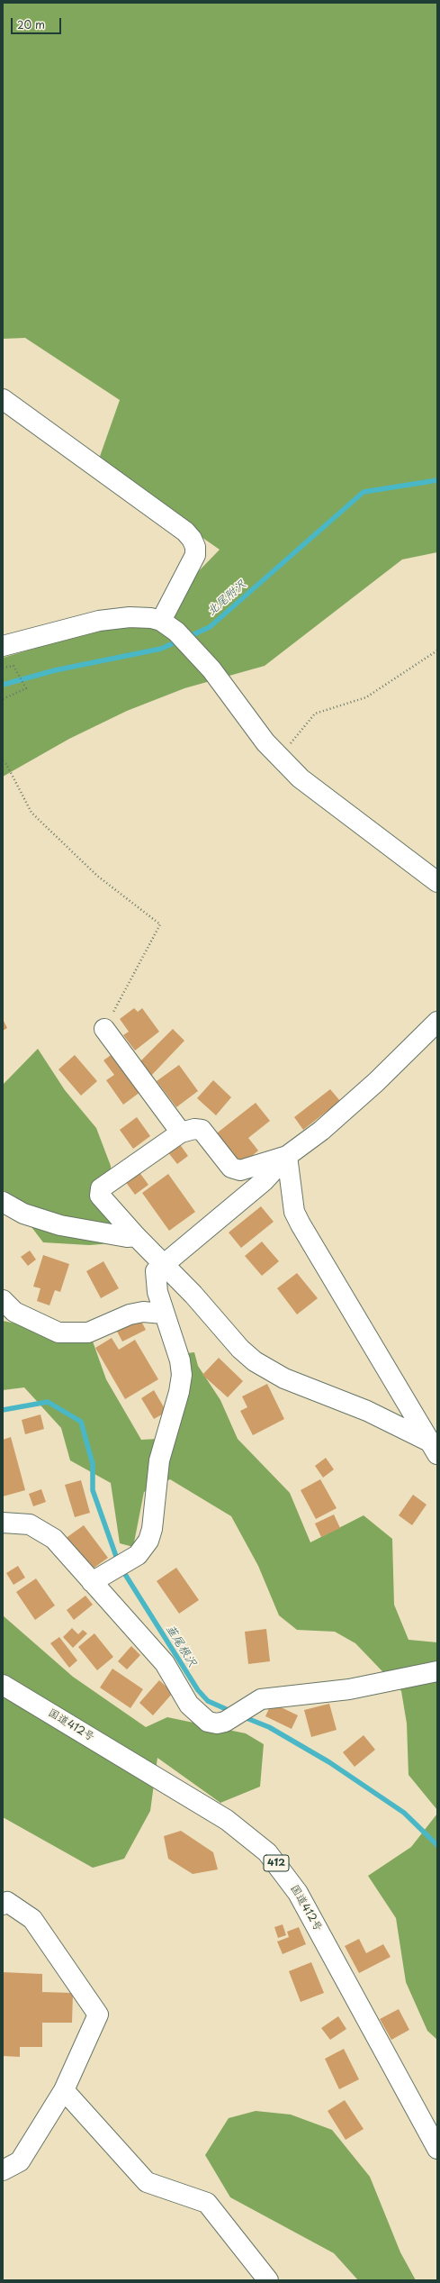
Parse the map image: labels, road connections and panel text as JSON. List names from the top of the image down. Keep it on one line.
{"streets":{"main road":["国道412号","412"]},"water":["北尾附沢","韮尾根沢"],"scale_bar":"20 m"}
